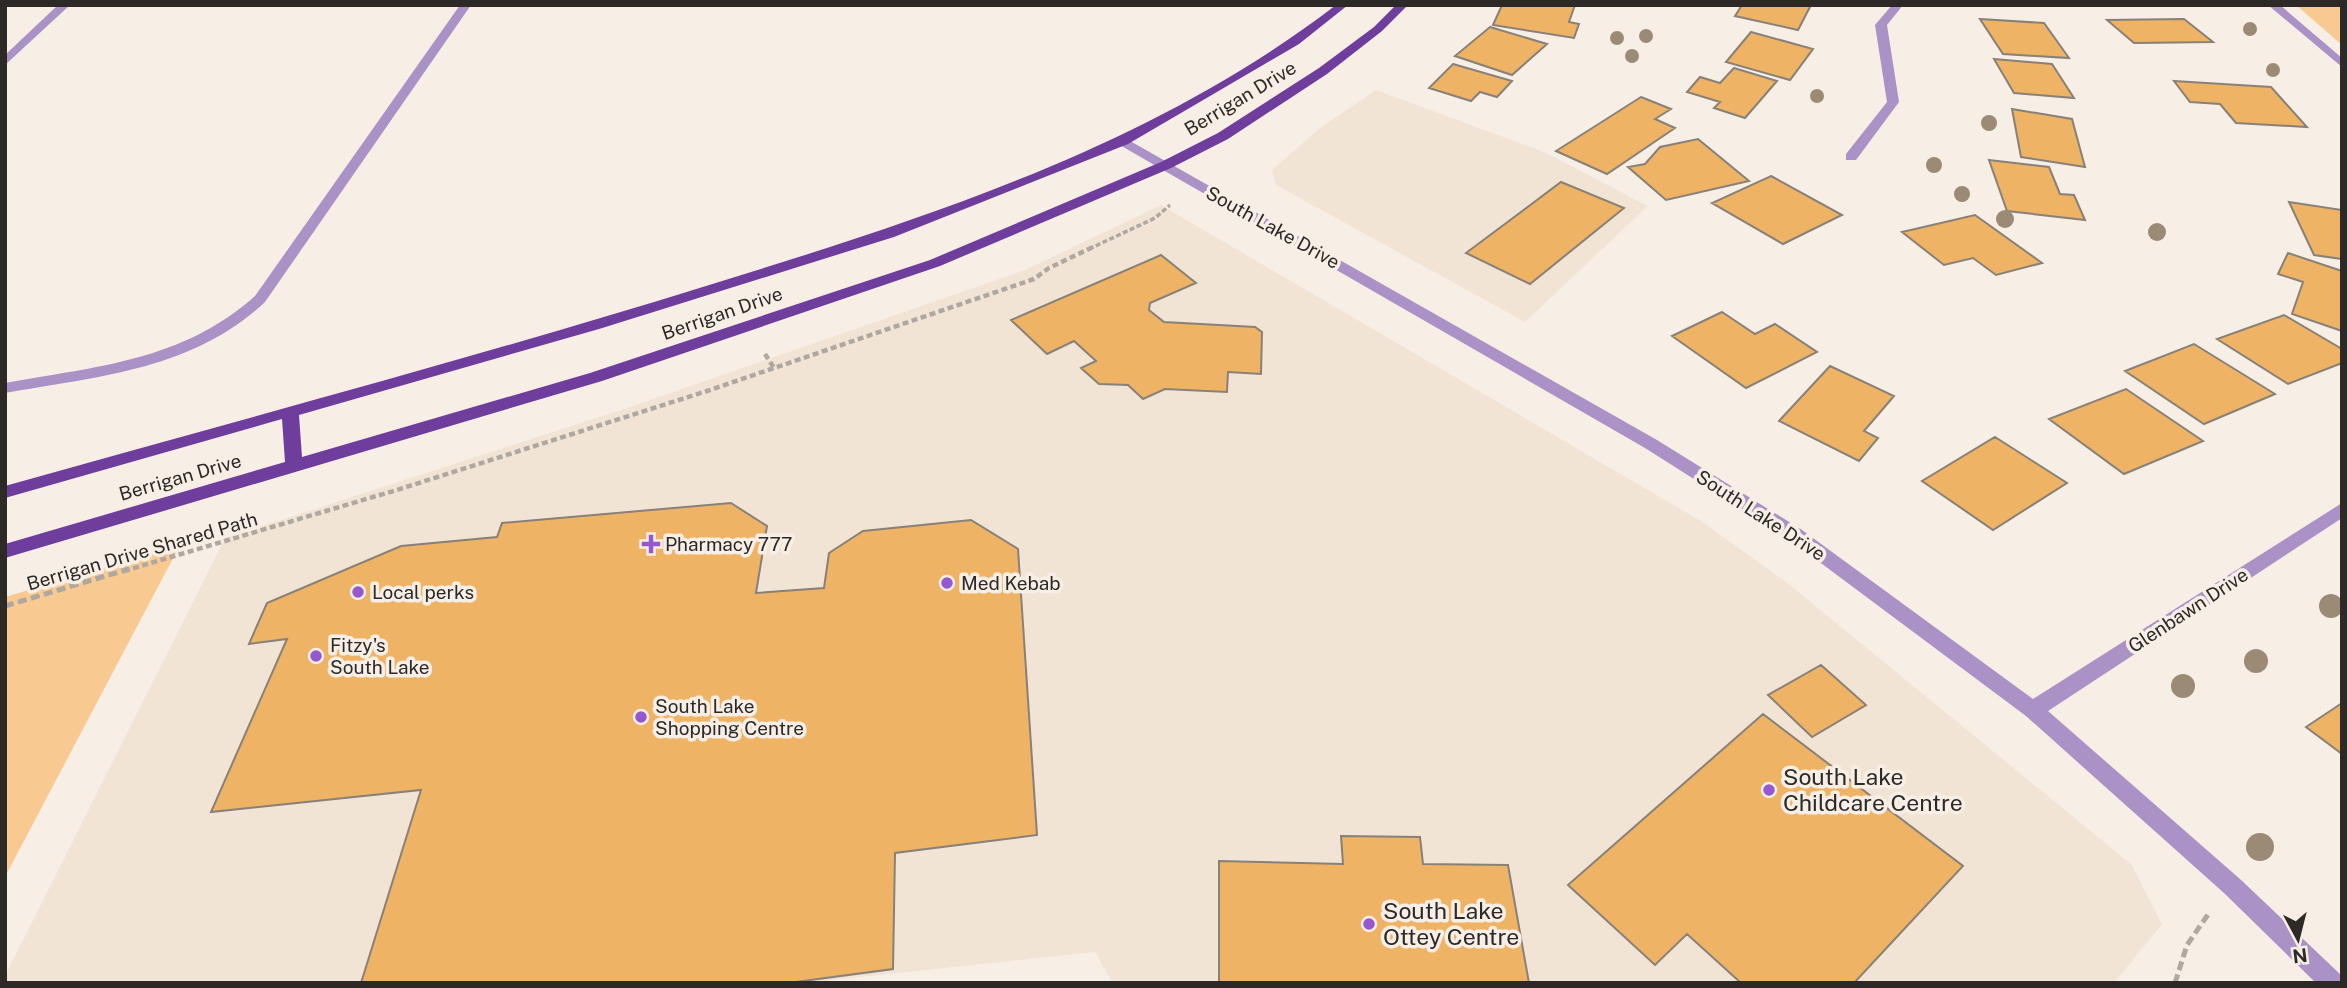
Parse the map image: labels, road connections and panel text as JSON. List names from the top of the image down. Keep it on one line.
{"streets":{"main road":["Berrigan Drive"],"street":["South Lake Drive","Glenbawn Drive"],"path":["Berrigan Drive Shared Path"]},"crossings":[["Berrigan Drive","South Lake Drive"],["South Lake Drive","Glenbawn Drive"]],"places":{"health":["Pharmacy 777"],"other":["Med Kebab","Local perks","Fitzy's South Lake","South Lake Shopping Centre","South Lake Childcare Centre","South Lake Ottey Centre"]},"north":"bottom"}
